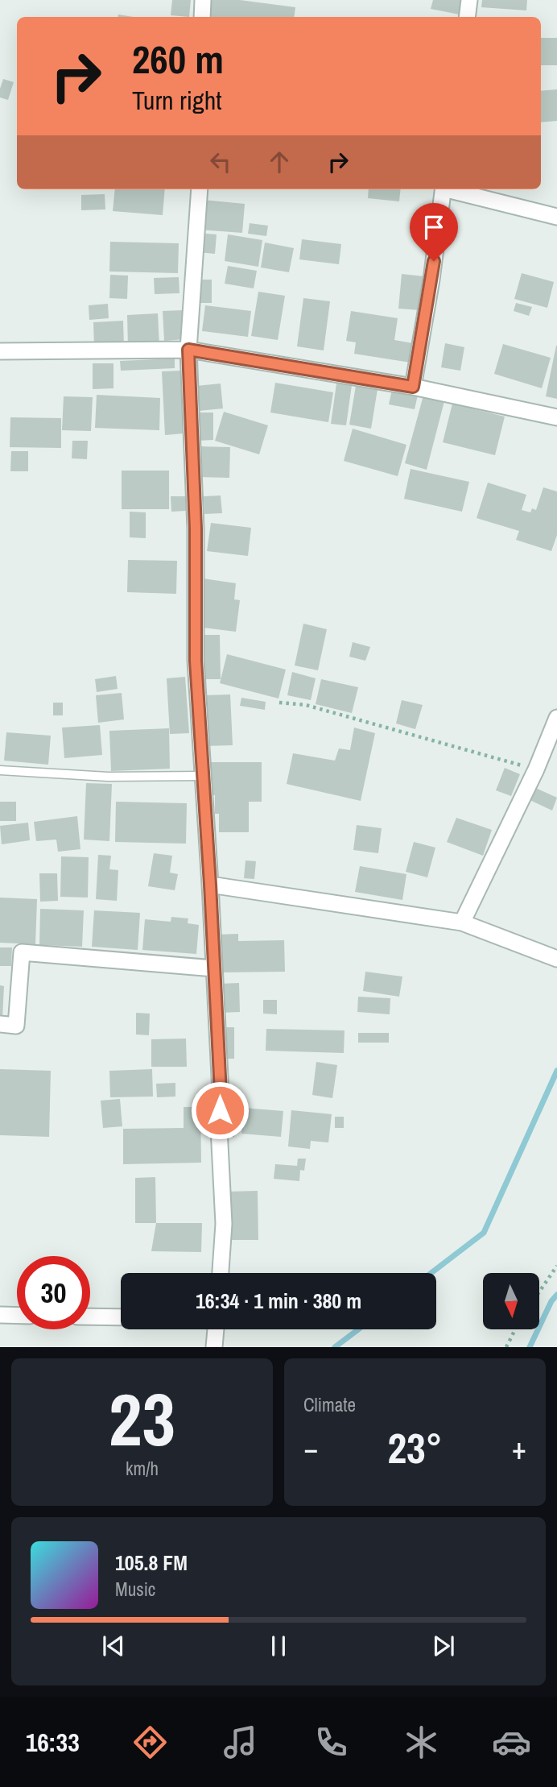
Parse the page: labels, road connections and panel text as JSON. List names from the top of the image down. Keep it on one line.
{"north":"bottom","page":{"turn":["260 m","Turn right"],"limit":"30","trip":"16:34 · 1 min · 380 m","tile":[["23","km/h"],"Climate"],"heat":["−","23°","+"],"song":["105.8 FM","Music"],"tabs":"16:33"}}
